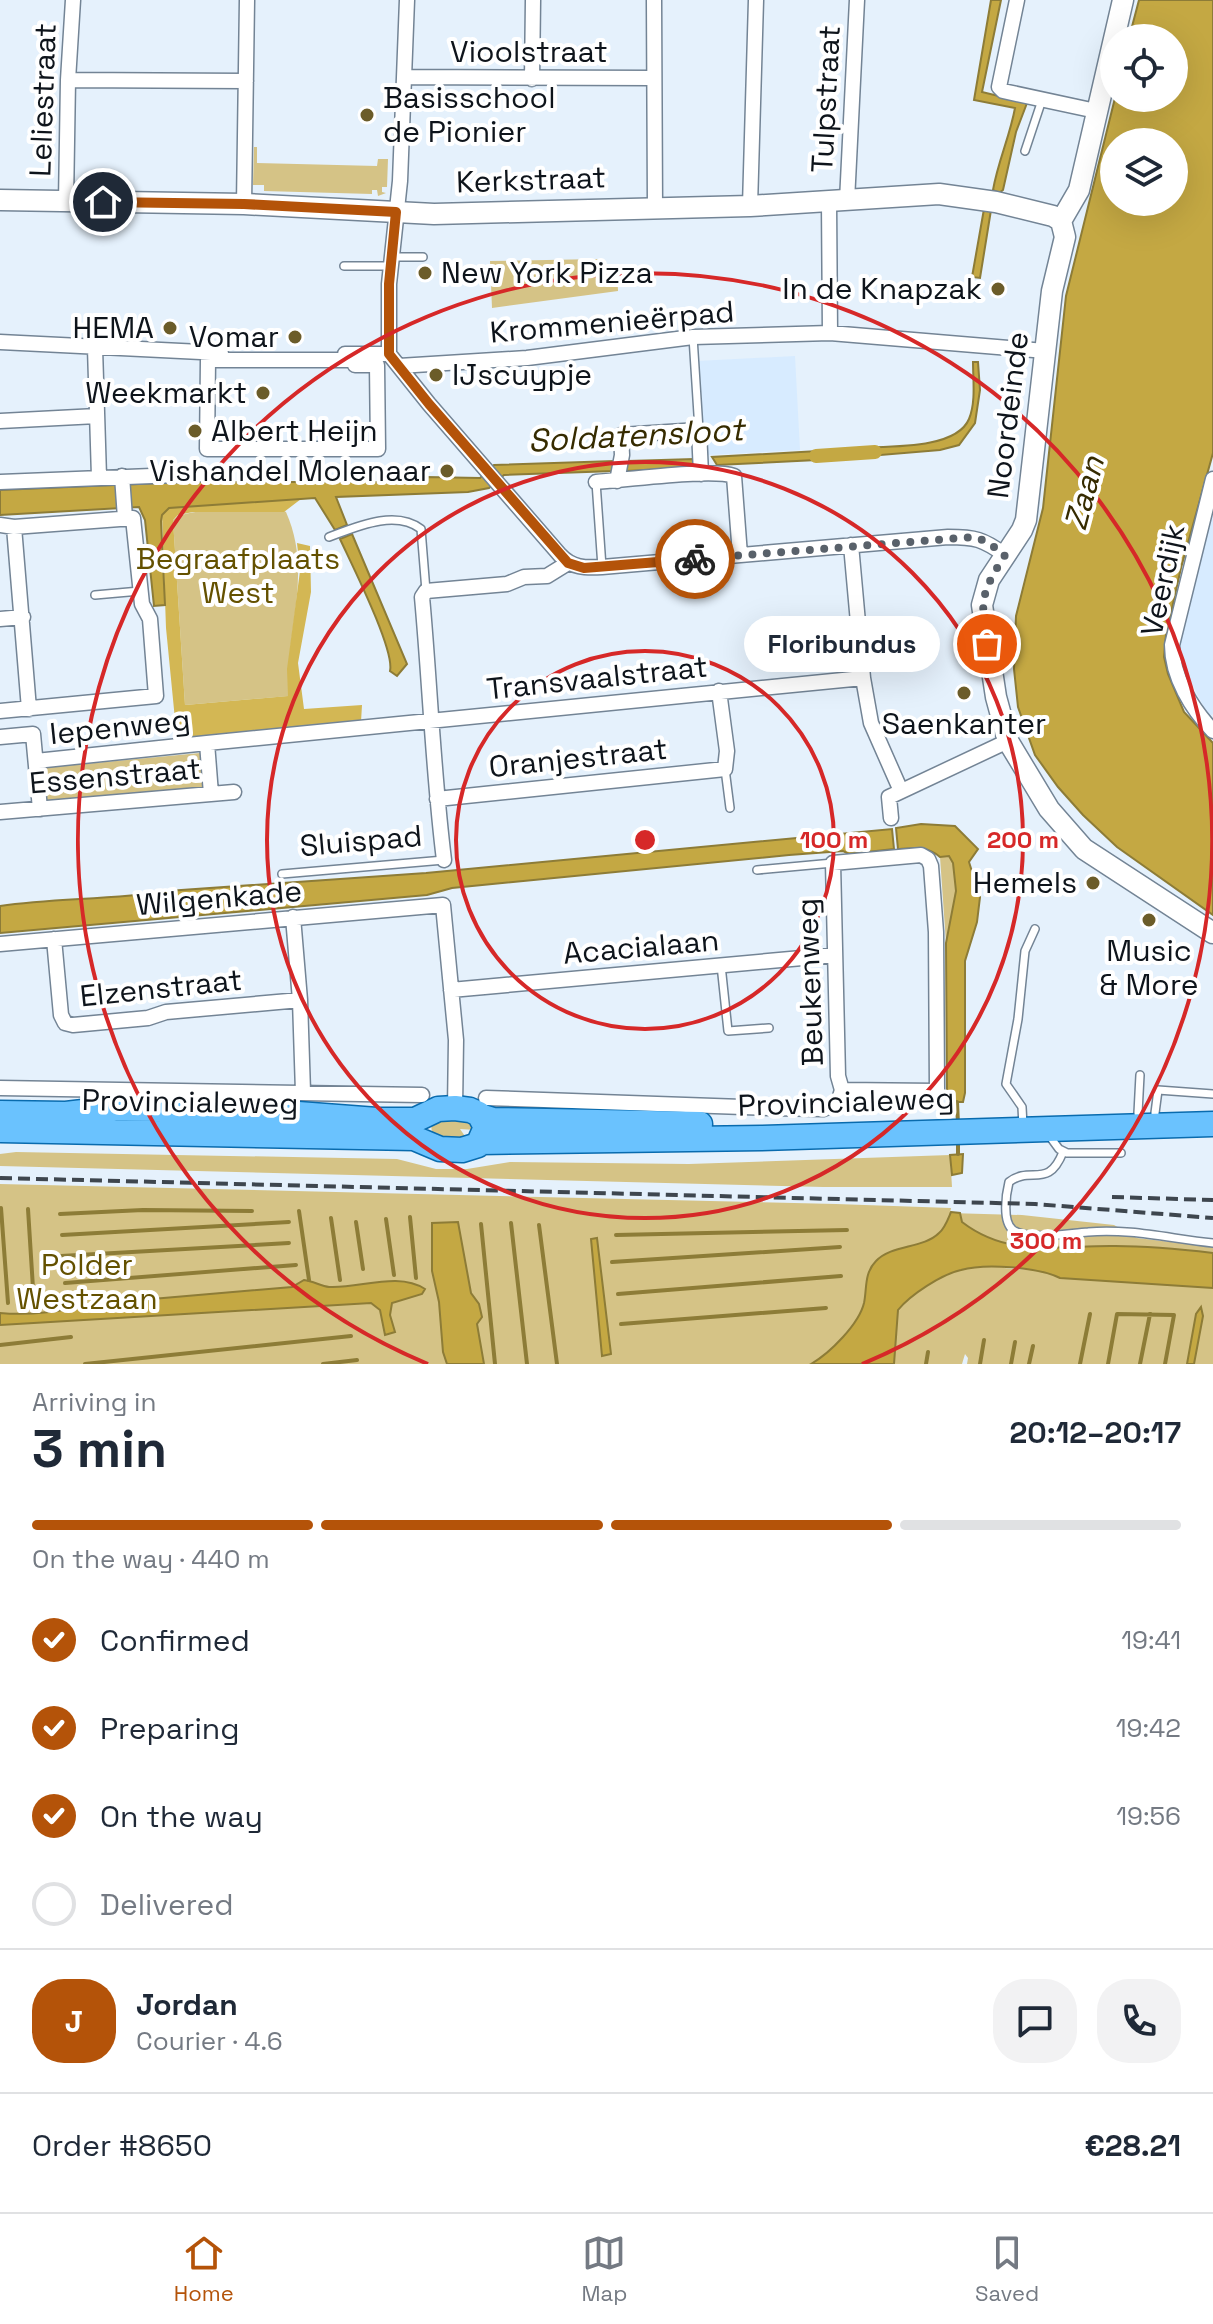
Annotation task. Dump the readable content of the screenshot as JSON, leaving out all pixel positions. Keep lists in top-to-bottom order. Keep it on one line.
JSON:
{"streets":{"main road":["Provincialeweg"],"street":["Vioolstraat","Tulpstraat","Leliestraat","Kerkstraat","Krommenieërpad","Noordeinde","Veerdijk","Transvaalstraat","Iepenweg","Oranjestraat","Essenstraat","Wilgenkade","Acacialaan","Beukenweg","Elzenstraat"],"lane":["Sluispad"]},"crossings":[["Tulpstraat","Kerkstraat"],["Leliestraat","Kerkstraat"],["Kerkstraat","Noordeinde"],["Krommenieërpad","Noordeinde"],["Transvaalstraat","Iepenweg"],["Iepenweg","Essenstraat"],["Wilgenkade","Acacialaan"],["Wilgenkade","Elzenstraat"],["Acacialaan","Beukenweg"]],"water":["Soldatensloot","Zaan"],"parks":["Begraafplaats West","Polder Westzaan"],"places":["Basisschool de Pionier","New York Pizza","In de Knapzak","HEMA","Vomar","IJscuypje","Weekmarkt","Albert Heijn","Vishandel Molenaar","Floribundus","Saenkanter","Hemels","Music & More"],"page":{"bubble":"Floribundus","heading":["3 min","Arriving in","20:12–20:17"],"panel":["Jordan","Courier · 4.6","Order #8650","€28.21"],"bar":"On the way · 440 m","list":[["Confirmed","19:41"],["Preparing","19:42"],["On the way","19:56"],"Delivered"],"round":"J","tabs":["Home","Map","Saved"]},"rings":["100 m","200 m","300 m"]}
